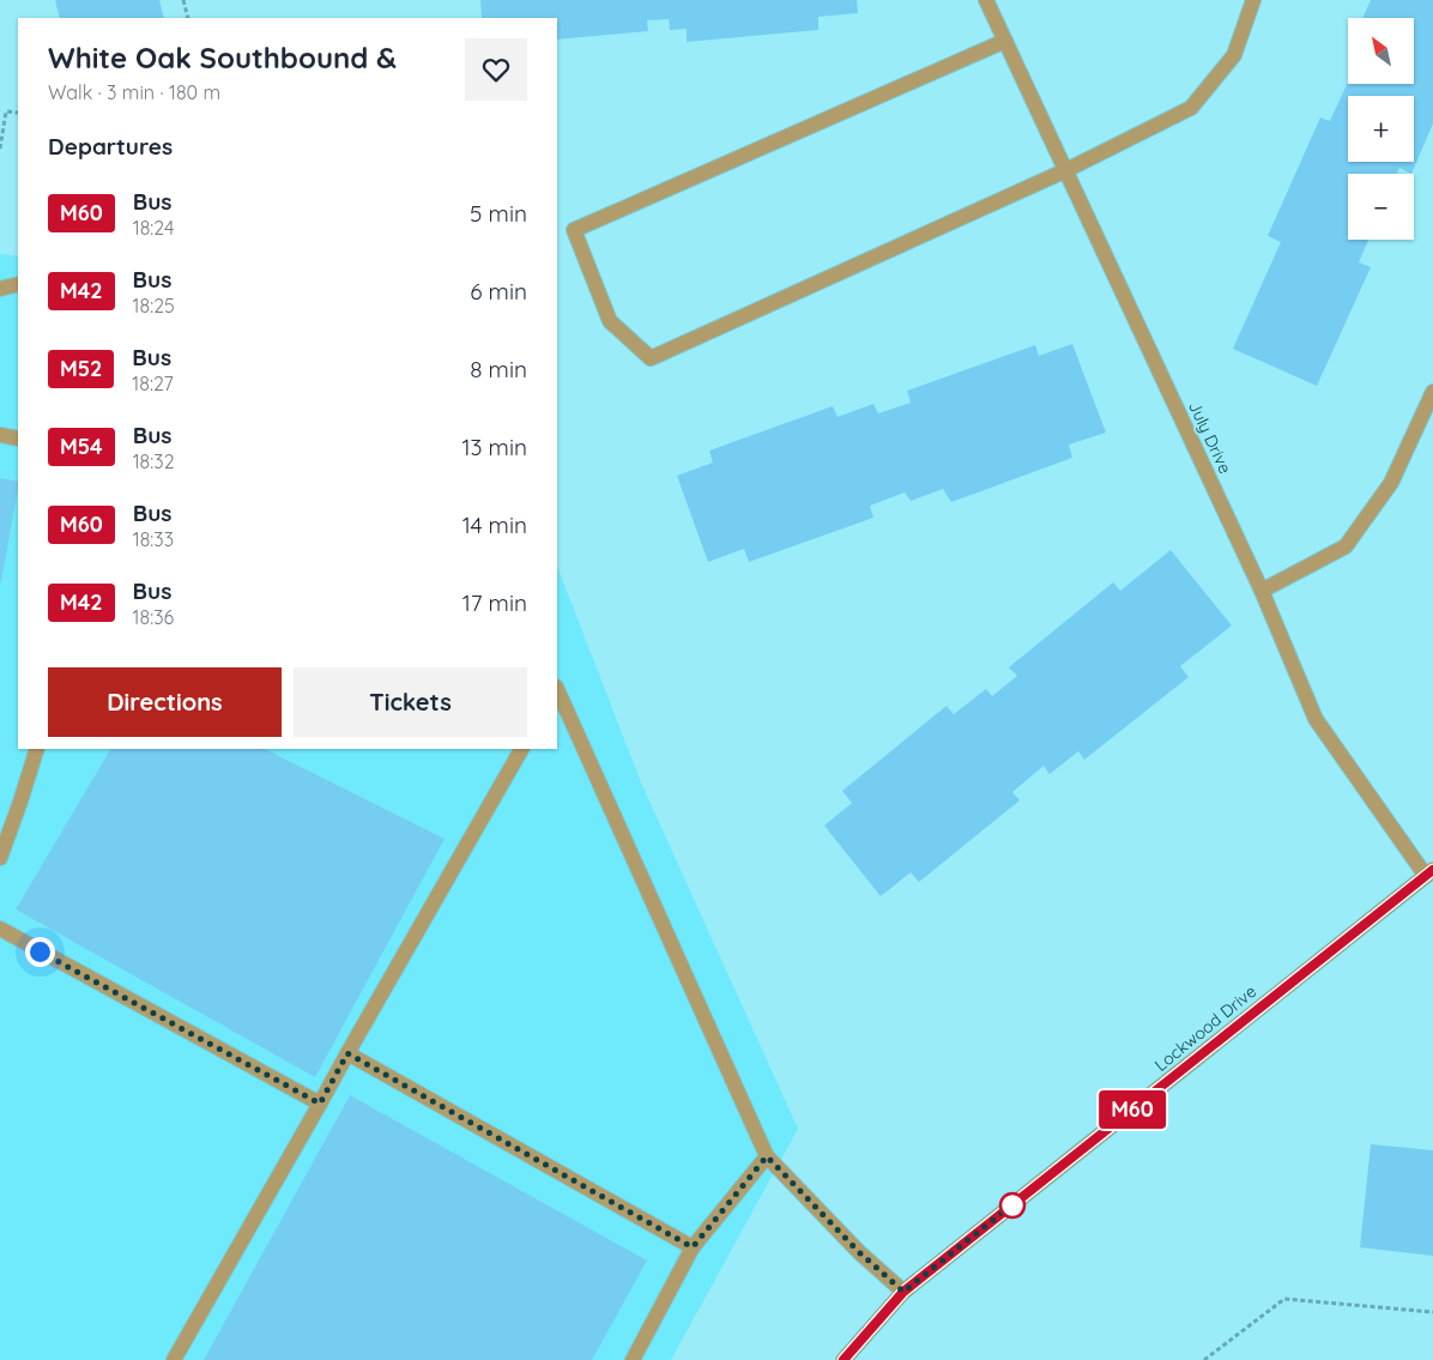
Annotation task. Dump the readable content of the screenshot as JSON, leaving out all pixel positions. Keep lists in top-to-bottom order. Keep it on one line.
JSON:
{"streets":{"street":["July Drive","Lockwood Drive"]},"crossings":[["July Drive","Lockwood Drive"]],"lines":["bus line M60"],"north":"top left","page":{"on_map":"M60","map_buttons":["+","−"],"heading":[["White Oak Southbound &","Walk · 3 min · 180 m"],"Departures"],"list":[{"mark":"M60","name":"Bus","note":"18:24","value":"5 min"},{"mark":"M42","name":"Bus","note":"18:25","value":"6 min"},{"mark":"M52","name":"Bus","note":"18:27","value":"8 min"},{"mark":"M54","name":"Bus","note":"18:32","value":"13 min"},{"mark":"M60","name":"Bus","note":"18:33","value":"14 min"},{"mark":"M42","name":"Bus","note":"18:36","value":"17 min"}],"buttons":["Directions","Tickets"]}}
